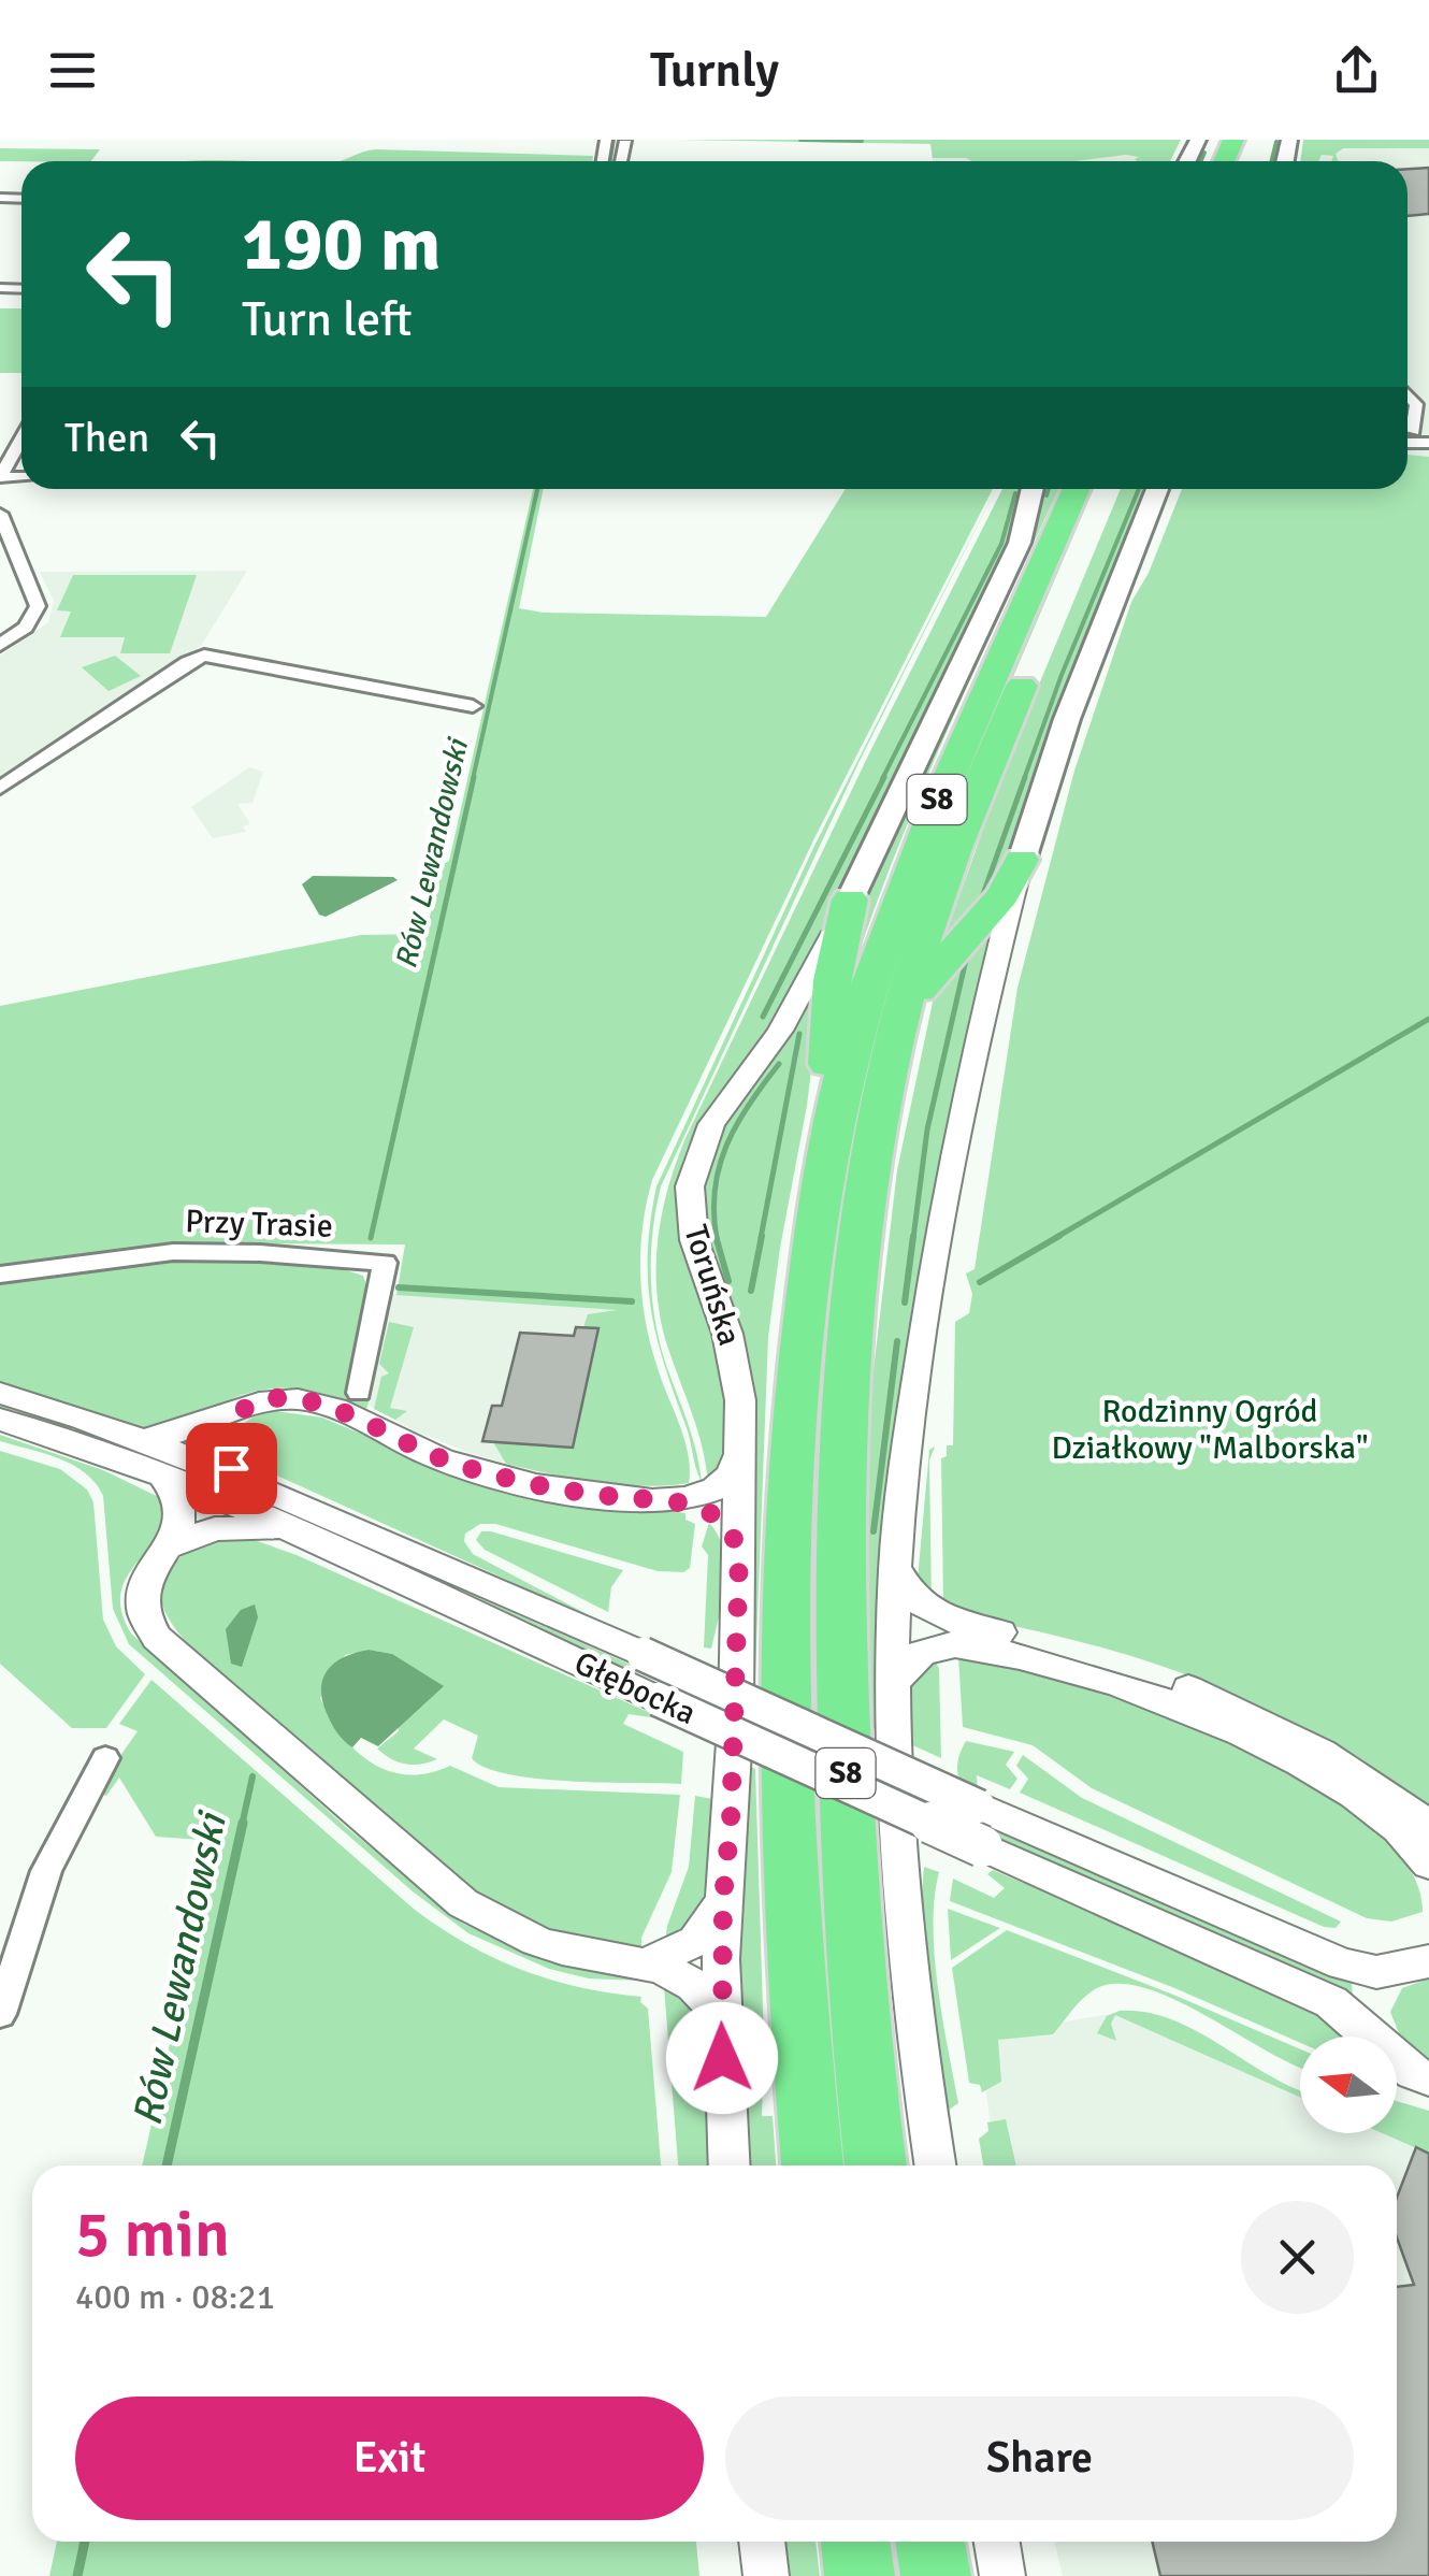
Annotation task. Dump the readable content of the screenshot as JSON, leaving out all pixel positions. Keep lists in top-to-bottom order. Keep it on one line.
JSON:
{"streets":{"highway":["S8"],"main road":["Toruńska"],"street":["Przy Trasie","Głębocka"]},"water":["Rów Lewandowski"],"parks":["Rodzinny Ogród Działkowy \"Malborska\""],"north":"left","page":{"header":"Turnly","turn":["190 m","Turn left"],"then":"Then","heading":["5 min","400 m · 08:21"],"buttons":["Exit","Share"]}}
